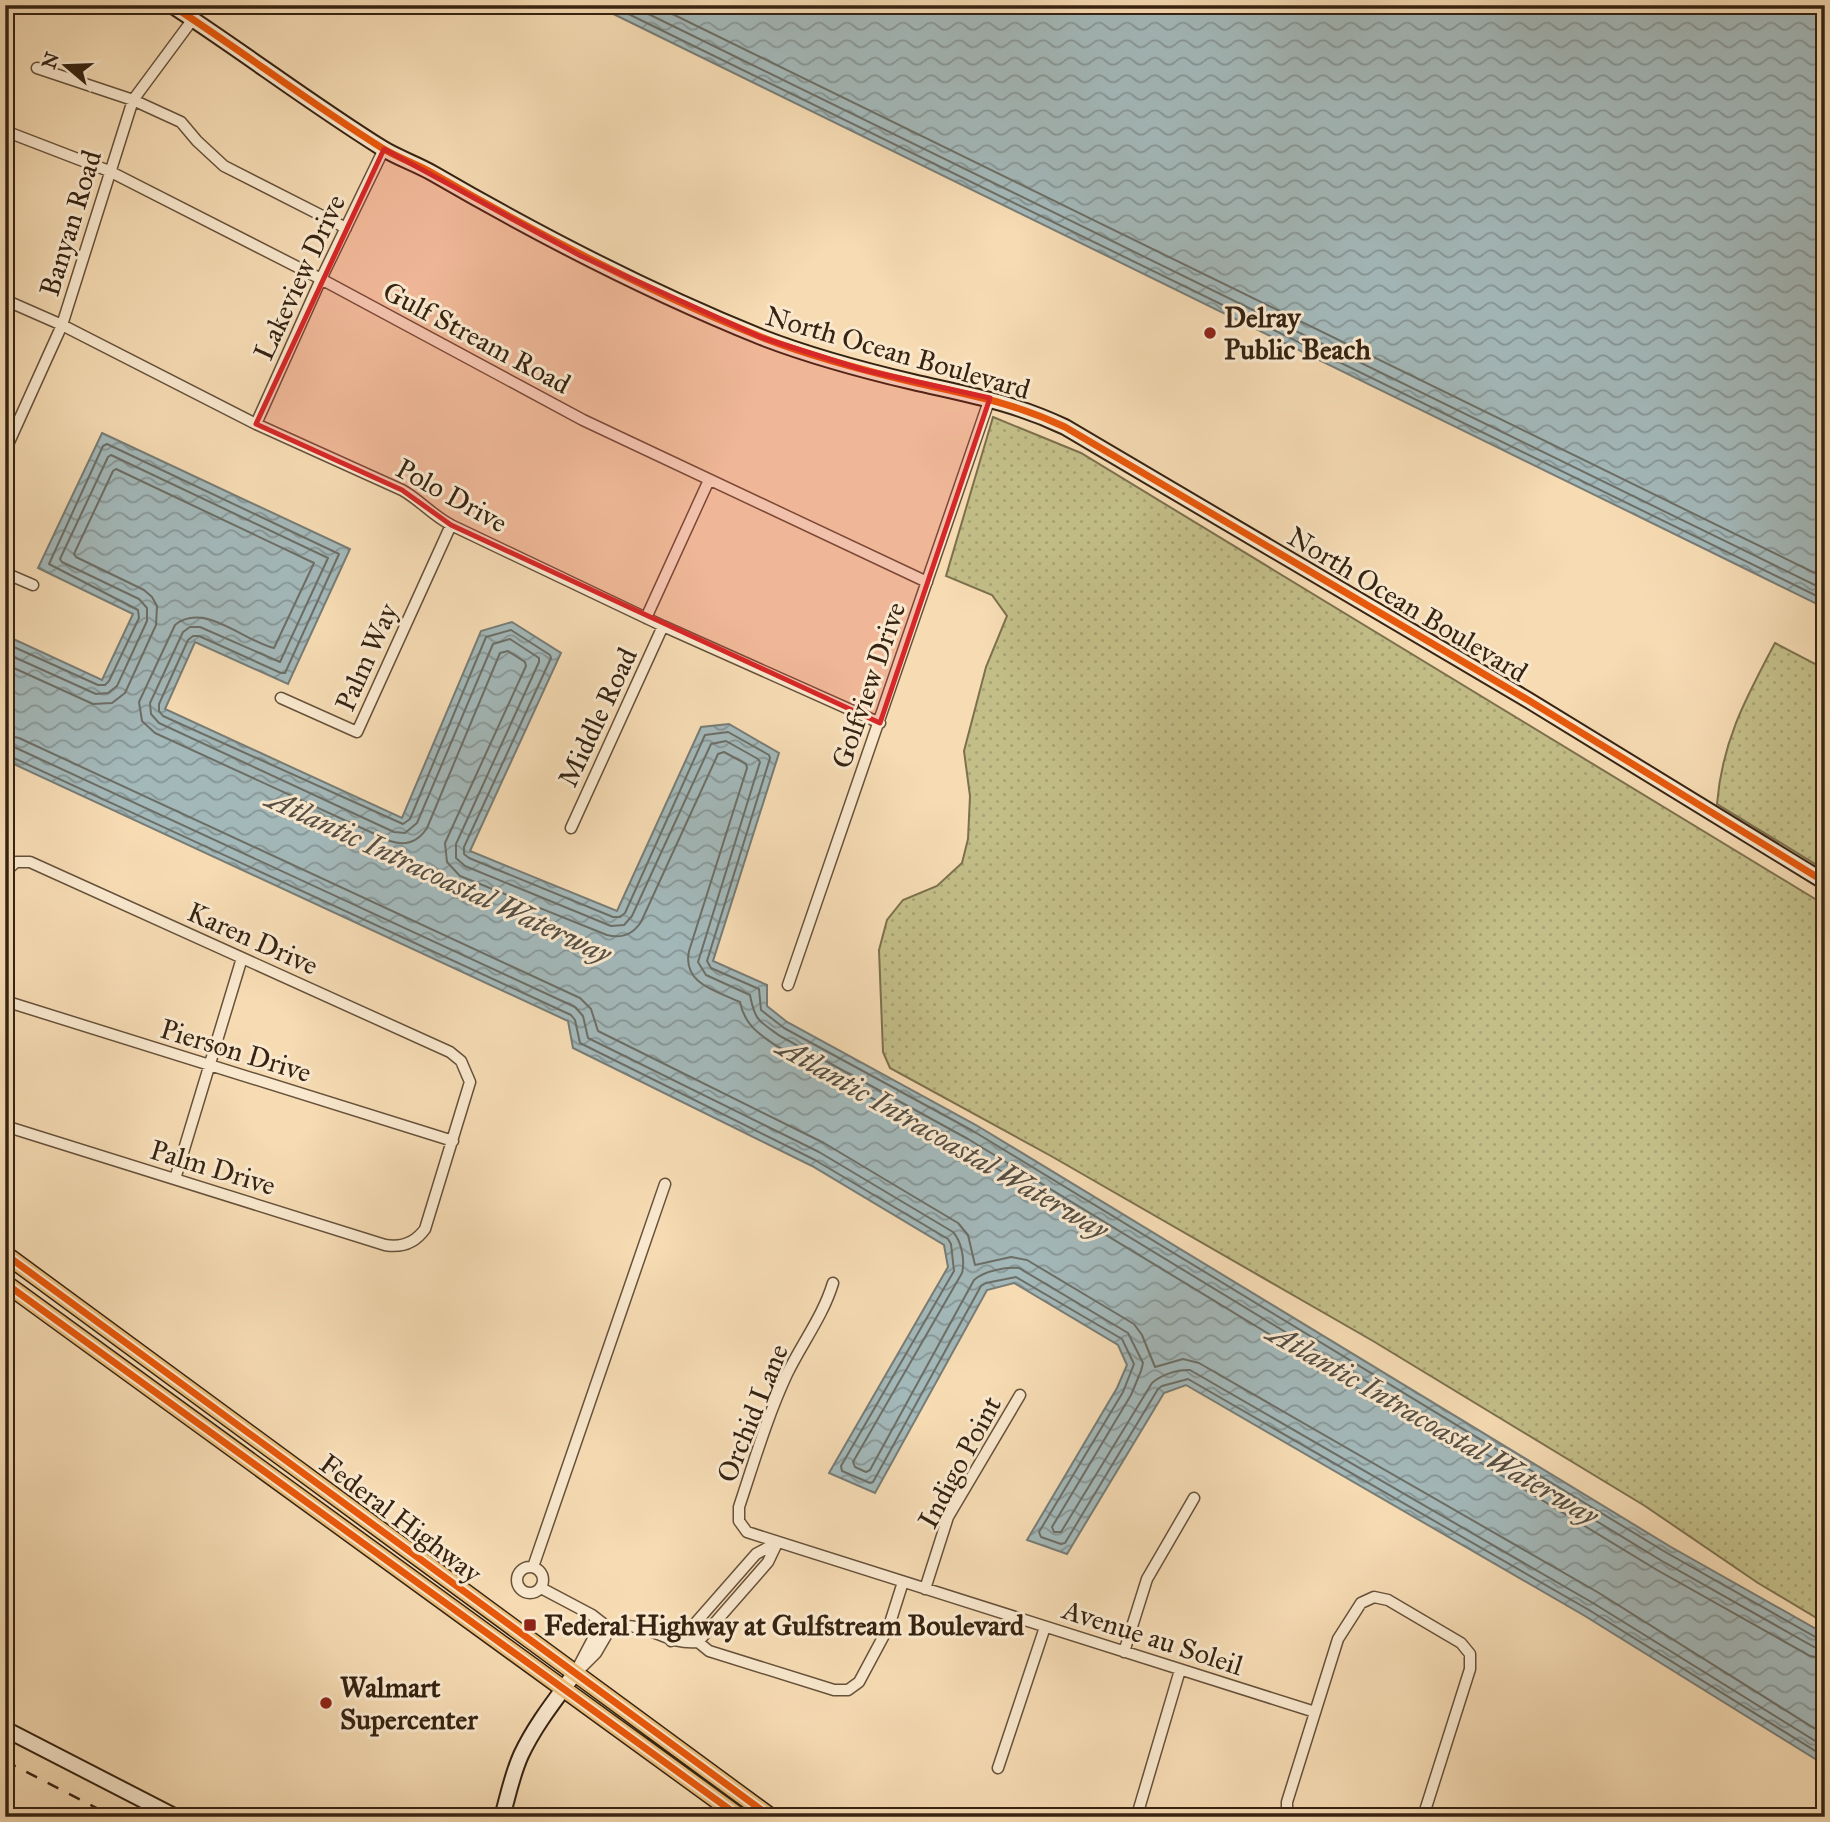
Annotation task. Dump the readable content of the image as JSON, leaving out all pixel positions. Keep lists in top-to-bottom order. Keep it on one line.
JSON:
{"streets":{"main road":["North Ocean Boulevard","Federal Highway"],"street":["Banyan Road","Lakeview Drive","Gulf Stream Road","Polo Drive","Palm Way","Golfview Drive","Middle Road","Karen Drive","Pierson Drive","Palm Drive","Orchid Lane","Indigo Point","Avenue au Soleil"]},"crossings":[["Banyan Road","Gulf Stream Road"],["Banyan Road","North Ocean Boulevard"],["Banyan Road","Polo Drive"],["Lakeview Drive","Gulf Stream Road"],["Lakeview Drive","North Ocean Boulevard"],["Lakeview Drive","Polo Drive"],["Gulf Stream Road","Golfview Drive"],["Gulf Stream Road","Middle Road"],["North Ocean Boulevard","Golfview Drive"],["Polo Drive","Palm Way"],["Polo Drive","Golfview Drive"],["Polo Drive","Middle Road"],["Karen Drive","Pierson Drive"],["Karen Drive","Palm Drive"],["Pierson Drive","Palm Drive"],["Orchid Lane","Avenue au Soleil"],["Indigo Point","Avenue au Soleil"]],"water":["Atlantic Intracoastal Waterway"],"places":{"other":["Delray Public Beach","Walmart Supercenter"],"transit":["Federal Highway at Gulfstream Boulevard"]},"north":"left"}
